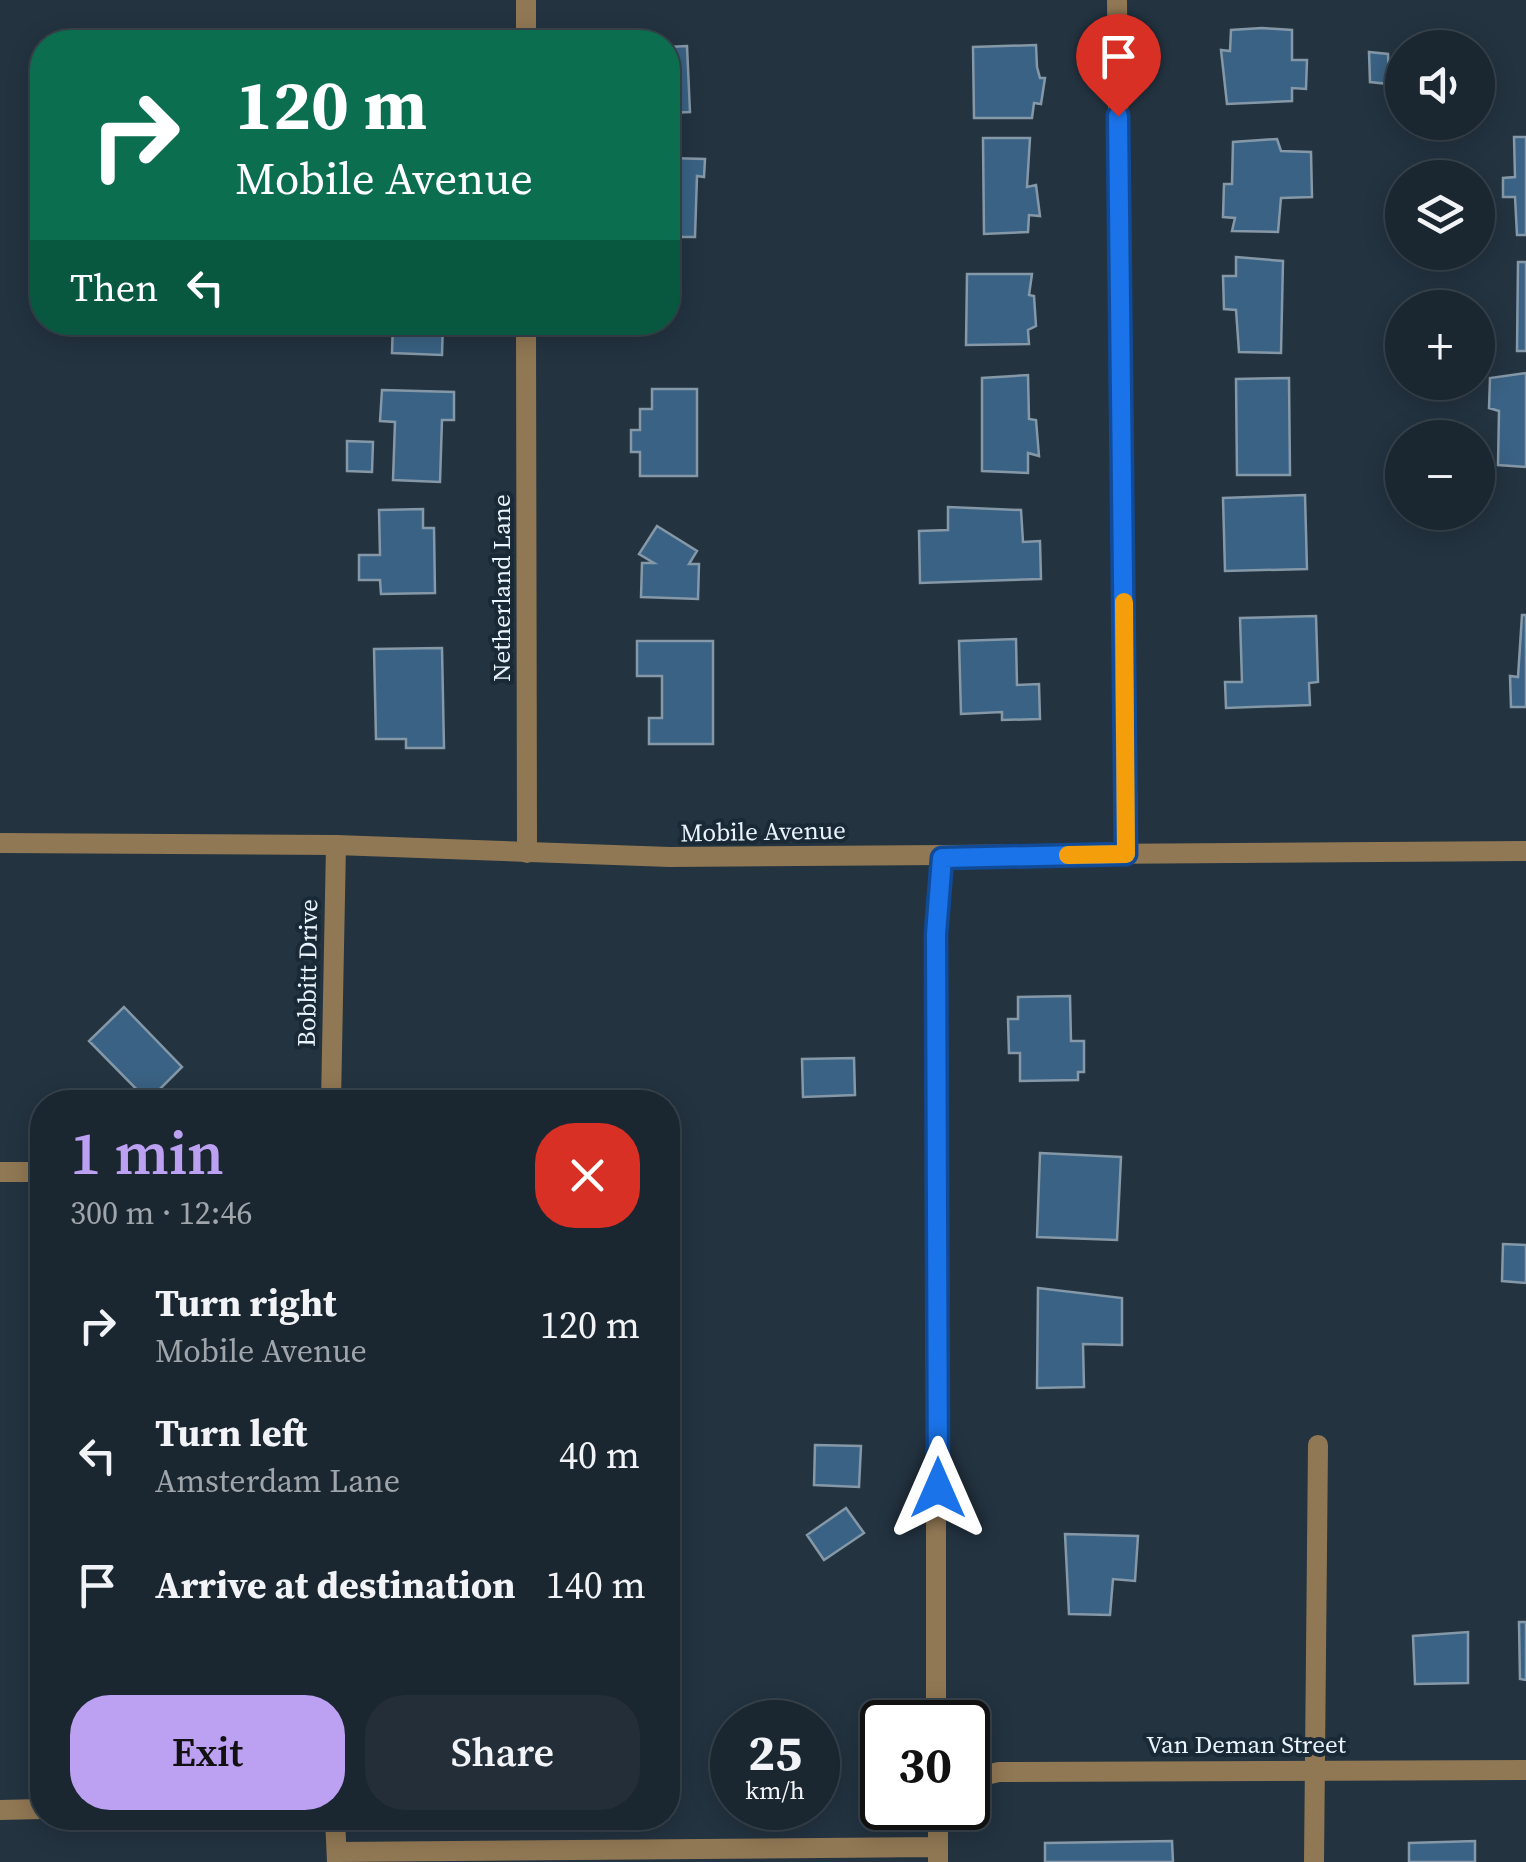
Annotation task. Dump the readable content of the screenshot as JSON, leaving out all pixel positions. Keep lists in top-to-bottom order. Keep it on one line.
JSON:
{"streets":{"street":["Netherland Lane","Mobile Avenue","Bobbitt Drive","Van Deman Street"]},"crossings":[["Netherland Lane","Mobile Avenue"],["Mobile Avenue","Bobbitt Drive"]],"page":{"map_buttons":["+","−"],"turn":["120 m","Mobile Avenue"],"then":"Then","heading":["1 min","300 m · 12:46"],"list":[{"name":"Turn right","note":"Mobile Avenue","value":"120 m"},{"name":"Turn left","note":"Amsterdam Lane","value":"40 m"},{"name":"Arrive at destination","value":"140 m"}],"buttons":["Exit","Share"],"speed":"25 km/h","limit":"30"}}
